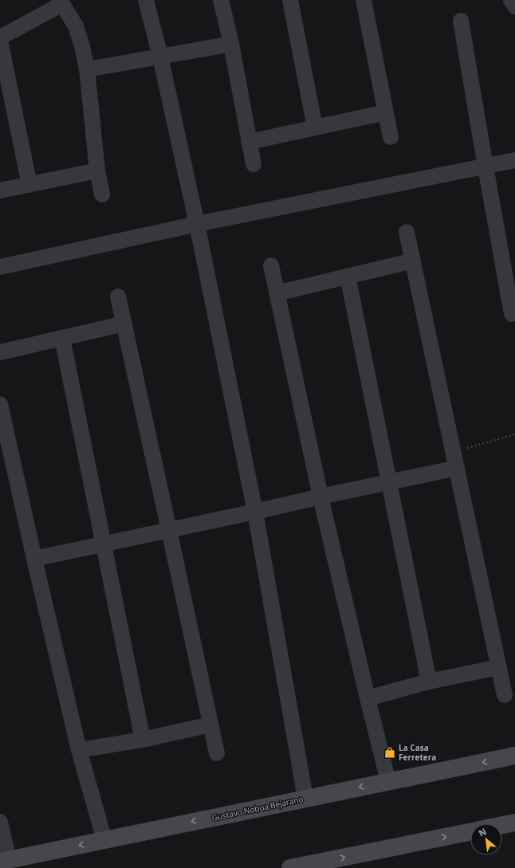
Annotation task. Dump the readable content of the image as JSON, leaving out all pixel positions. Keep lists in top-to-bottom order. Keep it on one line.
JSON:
{"streets":{"street":["Gustavo Noboa Bejarano"]},"places":{"shop":["La Casa Ferretera"]},"north":"top left"}
